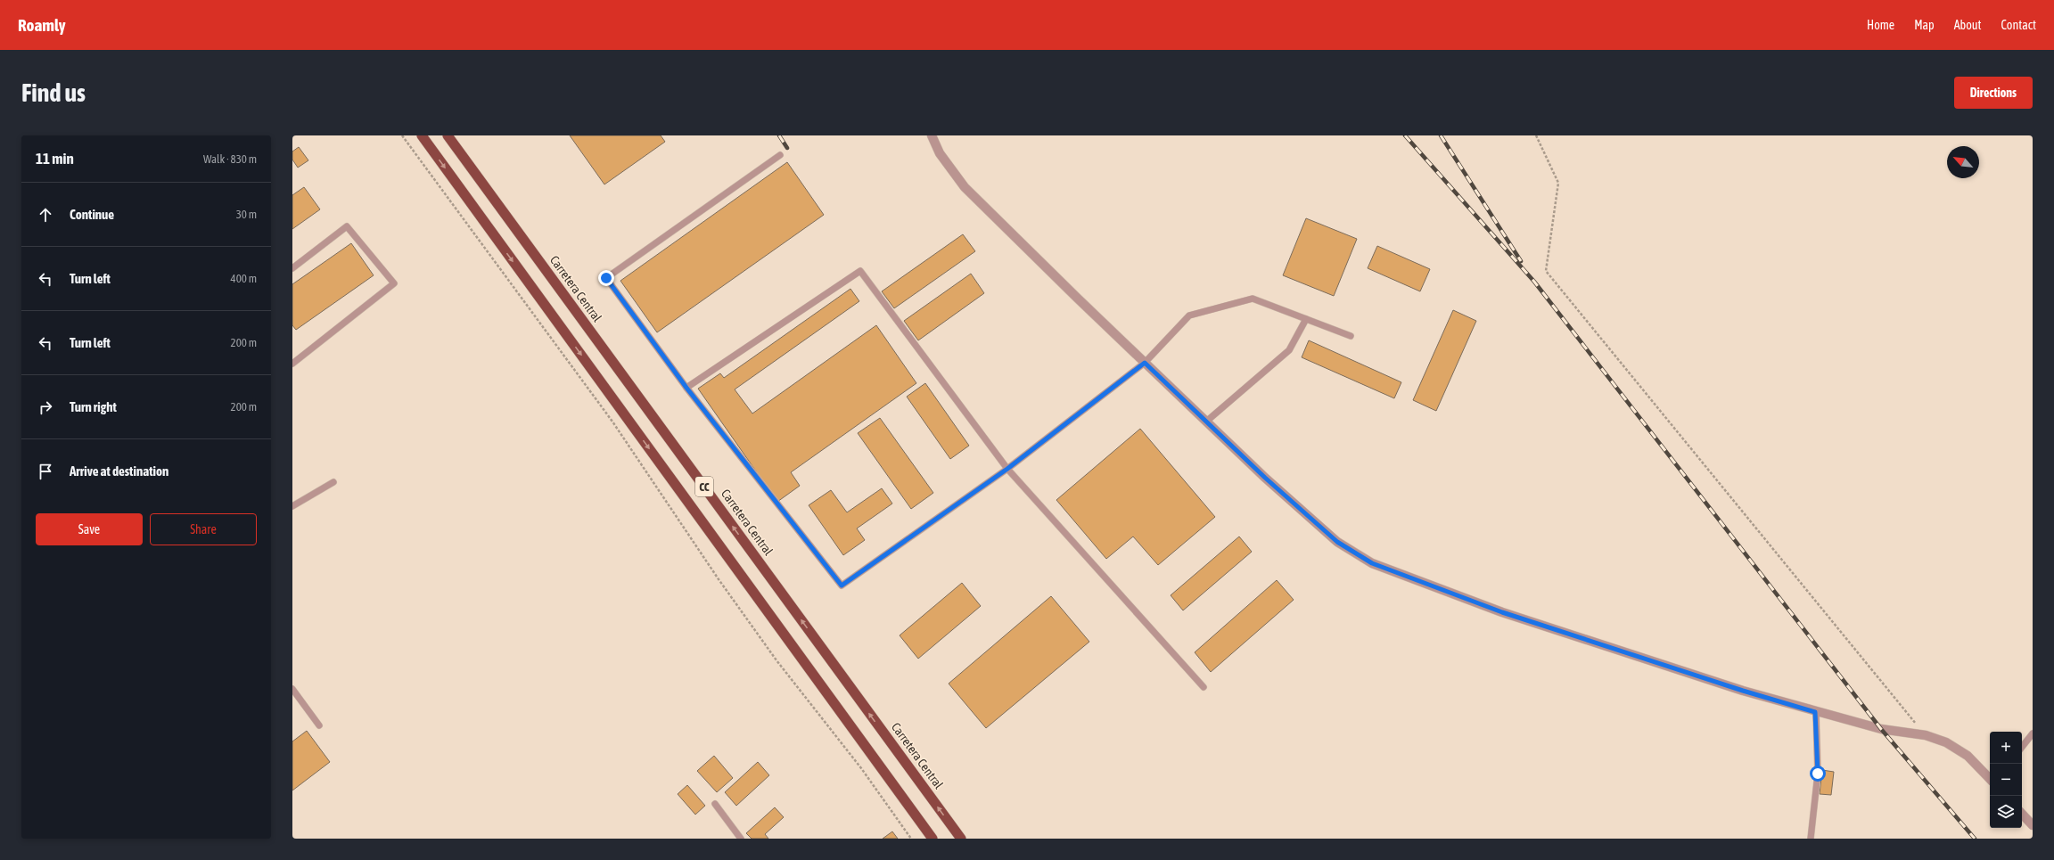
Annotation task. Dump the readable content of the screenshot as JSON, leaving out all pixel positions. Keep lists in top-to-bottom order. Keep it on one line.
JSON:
{"streets":{"highway":["Carretera Central","CC"]},"north":"top left","page":{"header":"Roamly","nav":["Home","Map","About","Contact"],"buttons":["Directions",["Save","Share"]],"title":"Find us","heading":["11 min","Walk · 830 m"],"list":[["Continue","30 m"],["Turn left","400 m"],["Turn left","200 m"],["Turn right","200 m"],"Arrive at destination"],"map_buttons":["+","−"]}}
